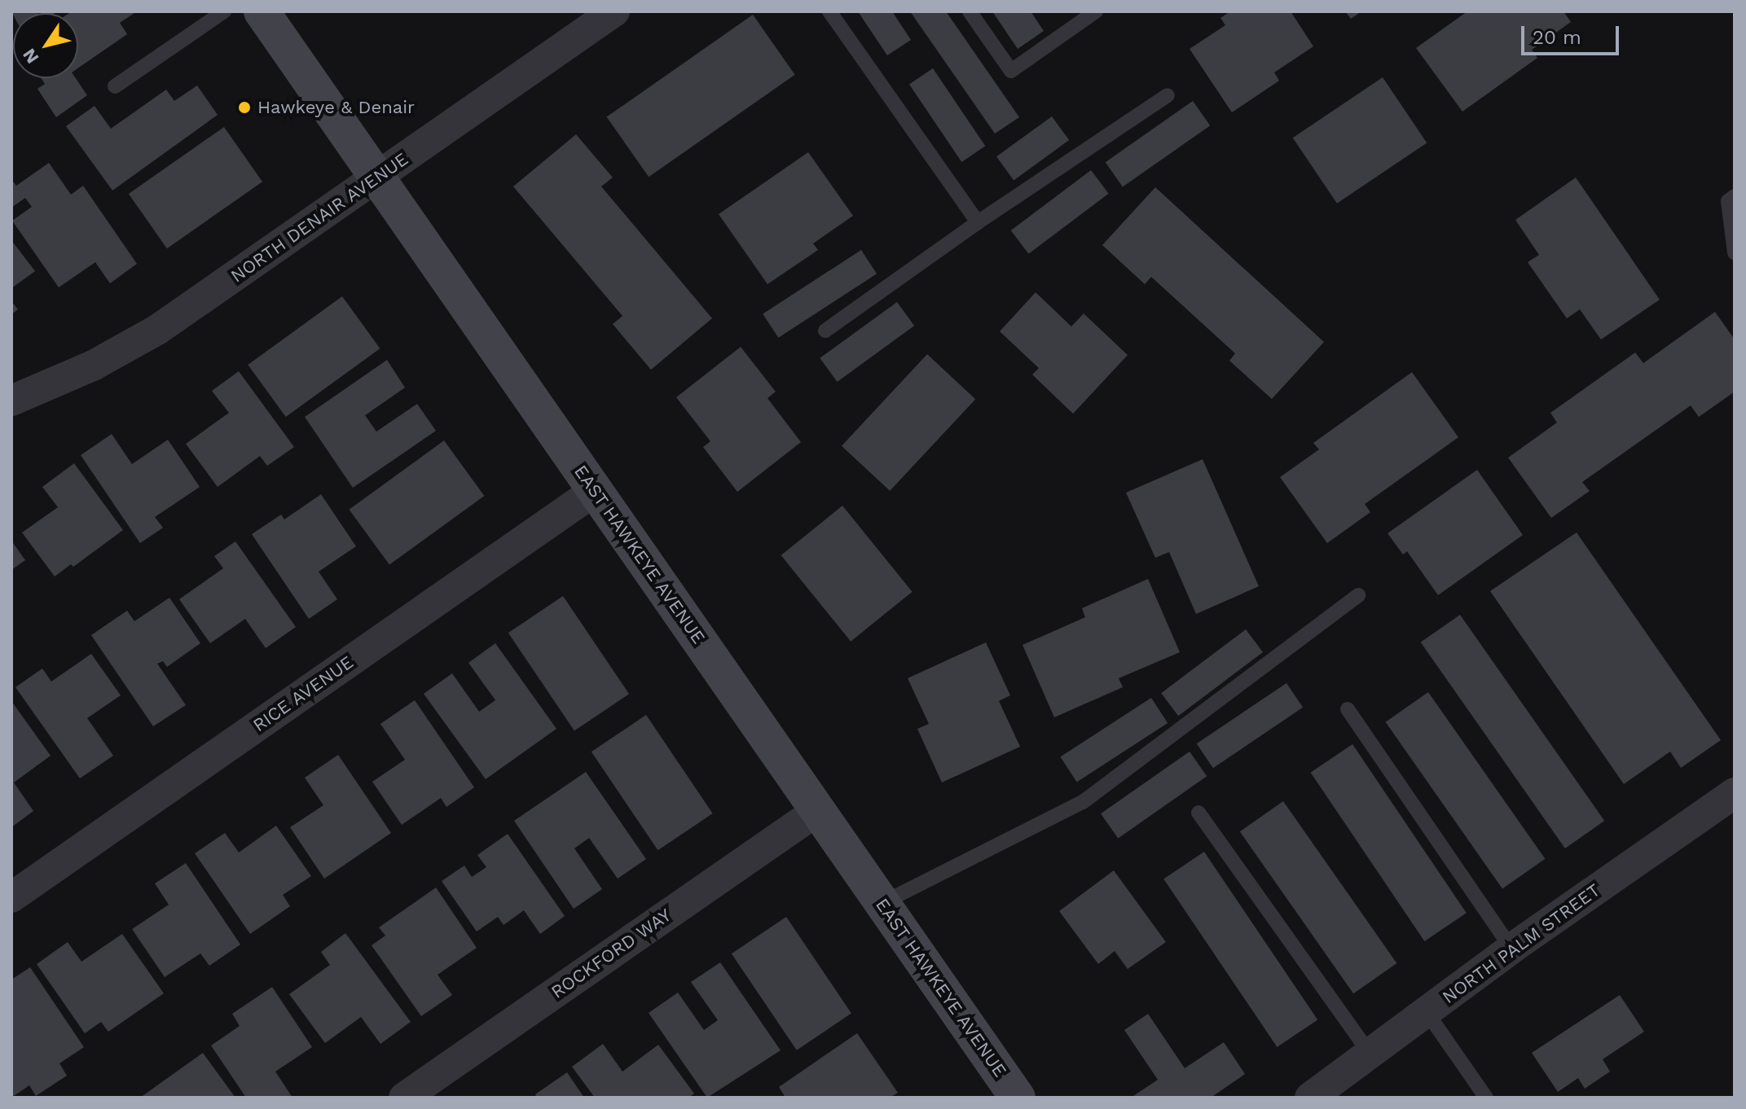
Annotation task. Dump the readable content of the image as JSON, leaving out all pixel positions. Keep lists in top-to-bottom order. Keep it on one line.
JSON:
{"streets":{"street":["NORTH DENAIR AVENUE","EAST HAWKEYE AVENUE","RICE AVENUE","NORTH PALM STREET","ROCKFORD WAY"]},"crossings":[["NORTH DENAIR AVENUE","EAST HAWKEYE AVENUE"],["EAST HAWKEYE AVENUE","RICE AVENUE"],["EAST HAWKEYE AVENUE","ROCKFORD WAY"]],"places":["Hawkeye & Denair"],"scale_bar":"20 m","north":"bottom left"}
